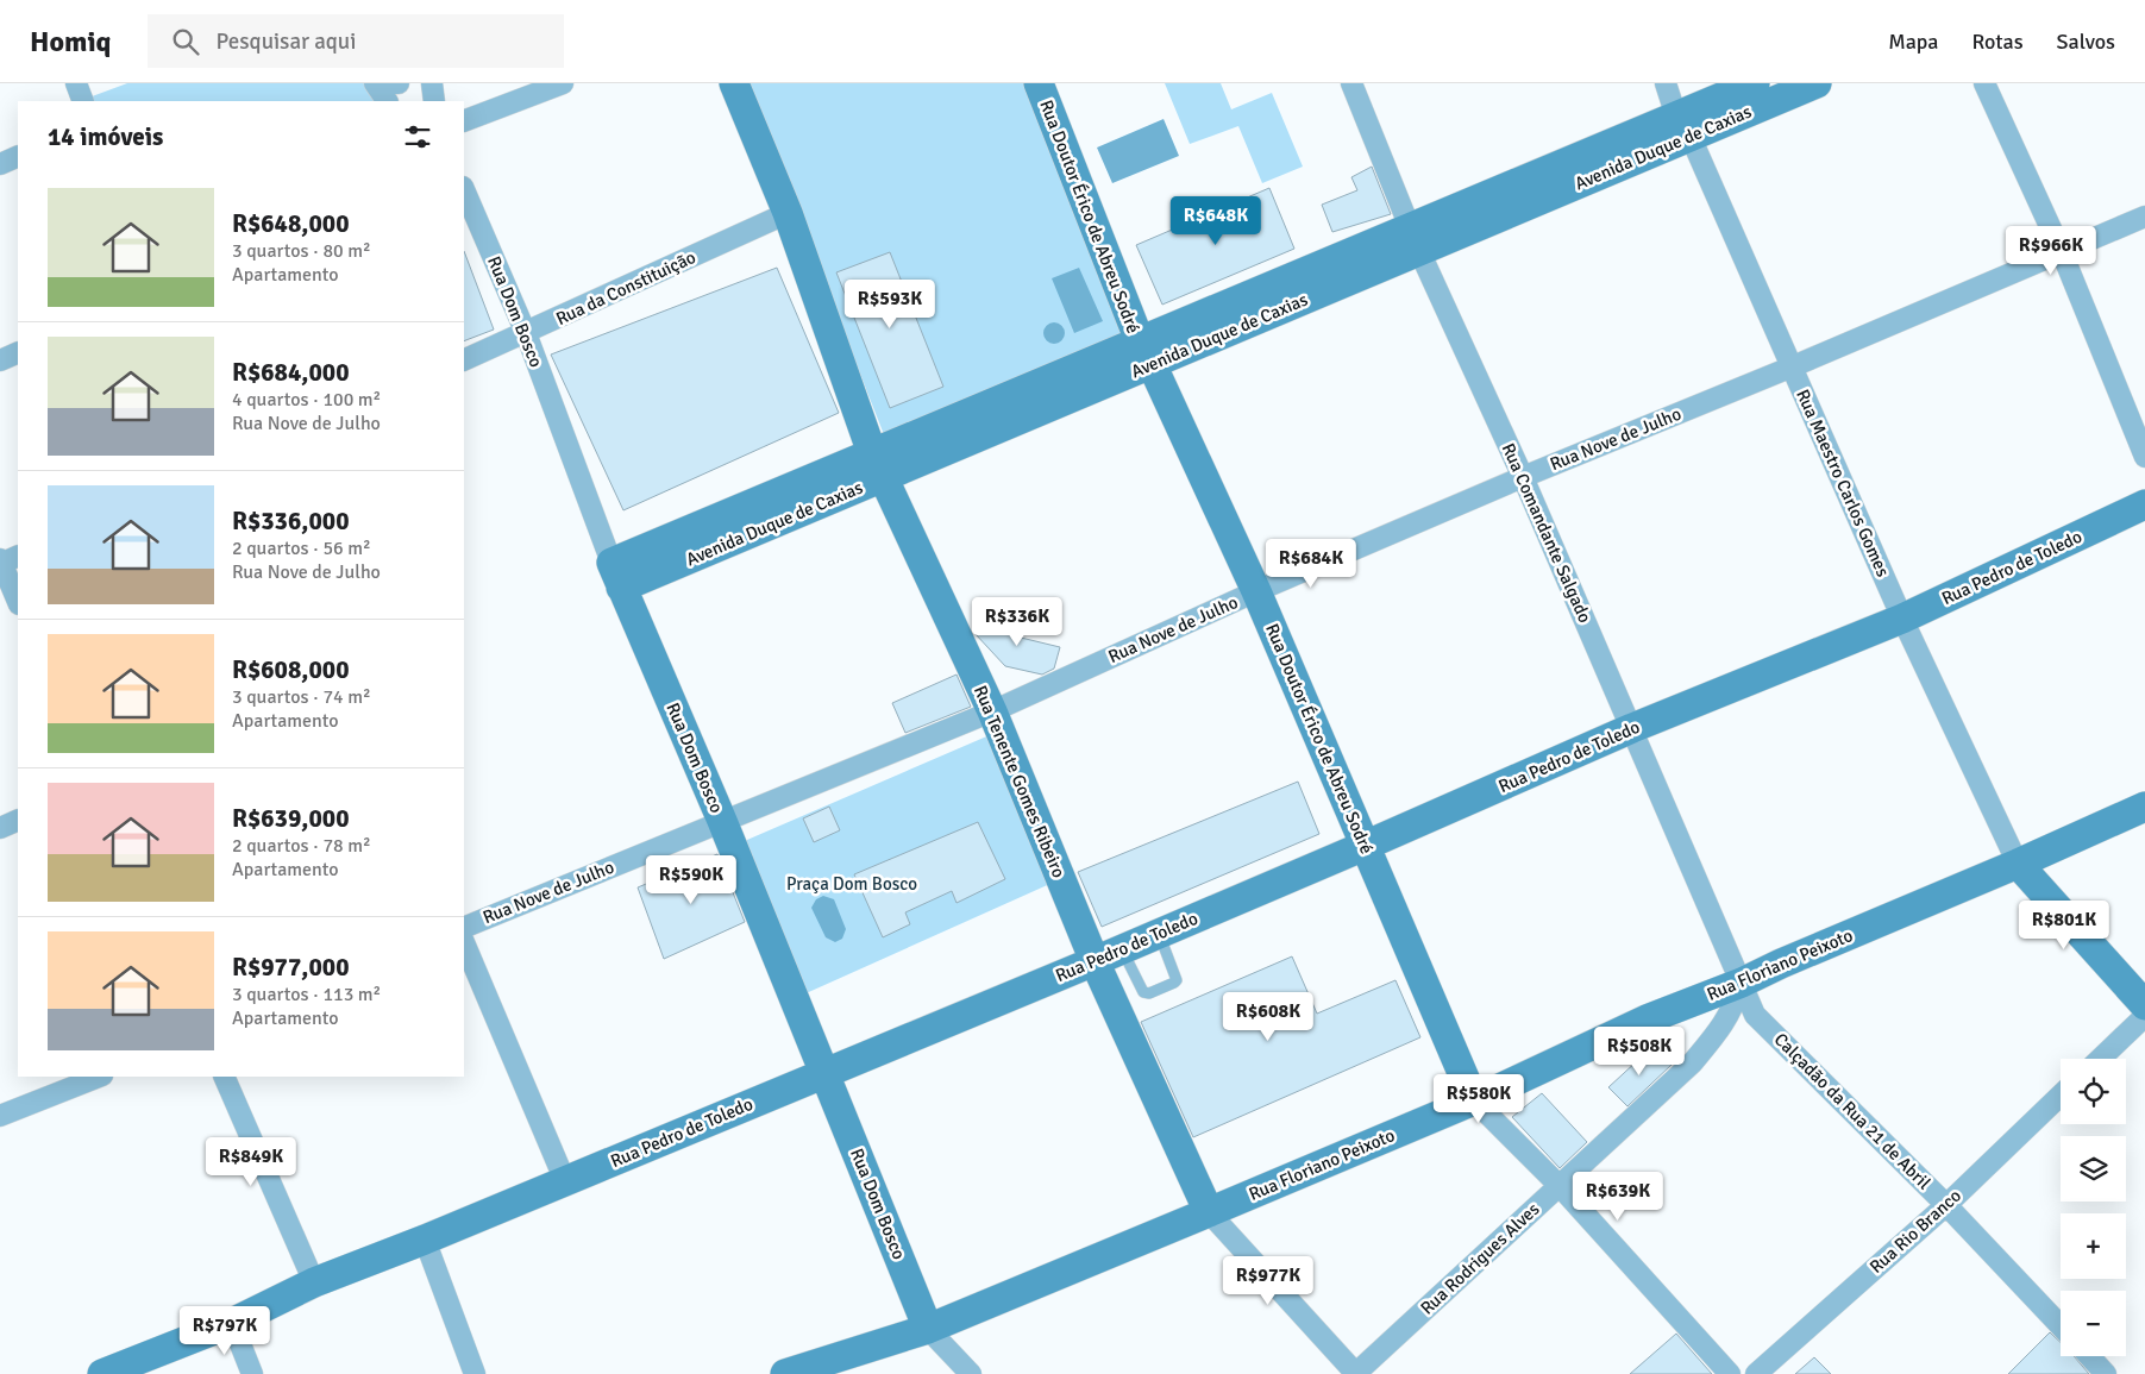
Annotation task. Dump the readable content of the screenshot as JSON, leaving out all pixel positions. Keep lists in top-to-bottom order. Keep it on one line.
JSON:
{"streets":{"main road":["Avenida Duque de Caxias","Rua Doutor Érico de Abreu Sodré","Rua Dom Bosco","Rua Pedro de Toledo","Rua Tenente Gomes Ribeiro","Rua Floriano Peixoto"],"street":["Rua da Constituição","Rua Nove de Julho","Rua Maestro Carlos Gomes","Rua Comandante Salgado","Calçadão da Rua 21 de Abril","Rua Rio Branco","Rua Rodrigues Alves"]},"crossings":[["Avenida Duque de Caxias","Rua Doutor Érico de Abreu Sodré"],["Avenida Duque de Caxias","Rua Dom Bosco"],["Avenida Duque de Caxias","Rua Maestro Carlos Gomes"],["Avenida Duque de Caxias","Rua Comandante Salgado"],["Avenida Duque de Caxias","Rua Tenente Gomes Ribeiro"],["Rua Doutor Érico de Abreu Sodré","Rua Nove de Julho"],["Rua Doutor Érico de Abreu Sodré","Rua Pedro de Toledo"],["Rua Doutor Érico de Abreu Sodré","Rua Floriano Peixoto"],["Rua da Constituição","Rua Dom Bosco"],["Rua da Constituição","Rua Tenente Gomes Ribeiro"],["Rua Dom Bosco","Rua Nove de Julho"],["Rua Dom Bosco","Rua Pedro de Toledo"],["Rua Dom Bosco","Rua Floriano Peixoto"],["Rua Nove de Julho","Rua Maestro Carlos Gomes"],["Rua Nove de Julho","Rua Comandante Salgado"],["Rua Nove de Julho","Rua Tenente Gomes Ribeiro"],["Rua Maestro Carlos Gomes","Rua Pedro de Toledo"],["Rua Maestro Carlos Gomes","Rua Floriano Peixoto"],["Rua Comandante Salgado","Rua Pedro de Toledo"],["Rua Comandante Salgado","Rua Floriano Peixoto"],["Rua Comandante Salgado","Calçadão da Rua 21 de Abril"],["Rua Comandante Salgado","Rua Rodrigues Alves"],["Rua Pedro de Toledo","Rua Tenente Gomes Ribeiro"],["Rua Tenente Gomes Ribeiro","Rua Floriano Peixoto"],["Rua Floriano Peixoto","Calçadão da Rua 21 de Abril"],["Rua Floriano Peixoto","Rua Rodrigues Alves"],["Calçadão da Rua 21 de Abril","Rua Rio Branco"],["Calçadão da Rua 21 de Abril","Rua Rodrigues Alves"]],"parks":["Praça Dom Bosco"],"page":{"header":"Homiq","search":"Pesquisar aqui","nav":["Mapa","Rotas","Salvos"],"heading":"14 imóveis","list":[{"name":"R$648,000","note":"3 quartos · 80 m² · Apartamento"},{"name":"R$684,000","note":"4 quartos · 100 m² · Rua Nove de Julho"},{"name":"R$336,000","note":"2 quartos · 56 m² · Rua Nove de Julho"},{"name":"R$608,000","note":"3 quartos · 74 m² · Apartamento"},{"name":"R$639,000","note":"2 quartos · 78 m² · Apartamento"},{"name":"R$977,000","note":"3 quartos · 113 m² · Apartamento"}],"price":["R$648K","R$966K","R$593K","R$684K","R$336K","R$590K","R$801K","R$608K","R$508K","R$580K","R$849K","R$639K","R$977K","R$797K"],"map_buttons":["+","−"]}}
